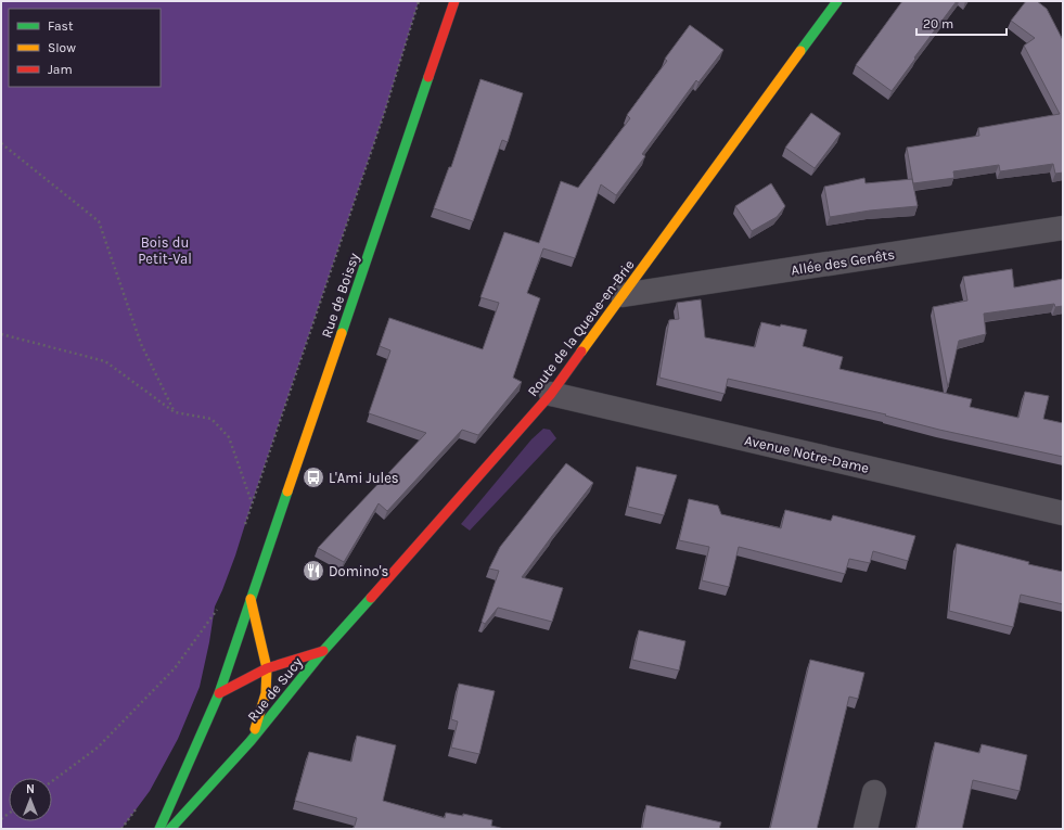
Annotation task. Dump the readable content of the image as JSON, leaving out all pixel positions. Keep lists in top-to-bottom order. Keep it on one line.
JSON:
{"streets":{"main road":["Rue de Boissy","Route de la Queue-en-Brie","Rue de Sucy"],"street":["Allée des Genêts","Avenue Notre-Dame"]},"crossings":[["Allée des Genêts","Route de la Queue-en-Brie"],["Rue de Boissy","Rue de Sucy"],["Route de la Queue-en-Brie","Avenue Notre-Dame"],["Route de la Queue-en-Brie","Rue de Sucy"]],"parks":["Bois du Petit-Val"],"places":{"bus stop":["L'Ami Jules"],"restaurant":["Domino's"]},"legend":["Fast","Slow","Jam"],"scale_bar":"20 m","north":"top"}
